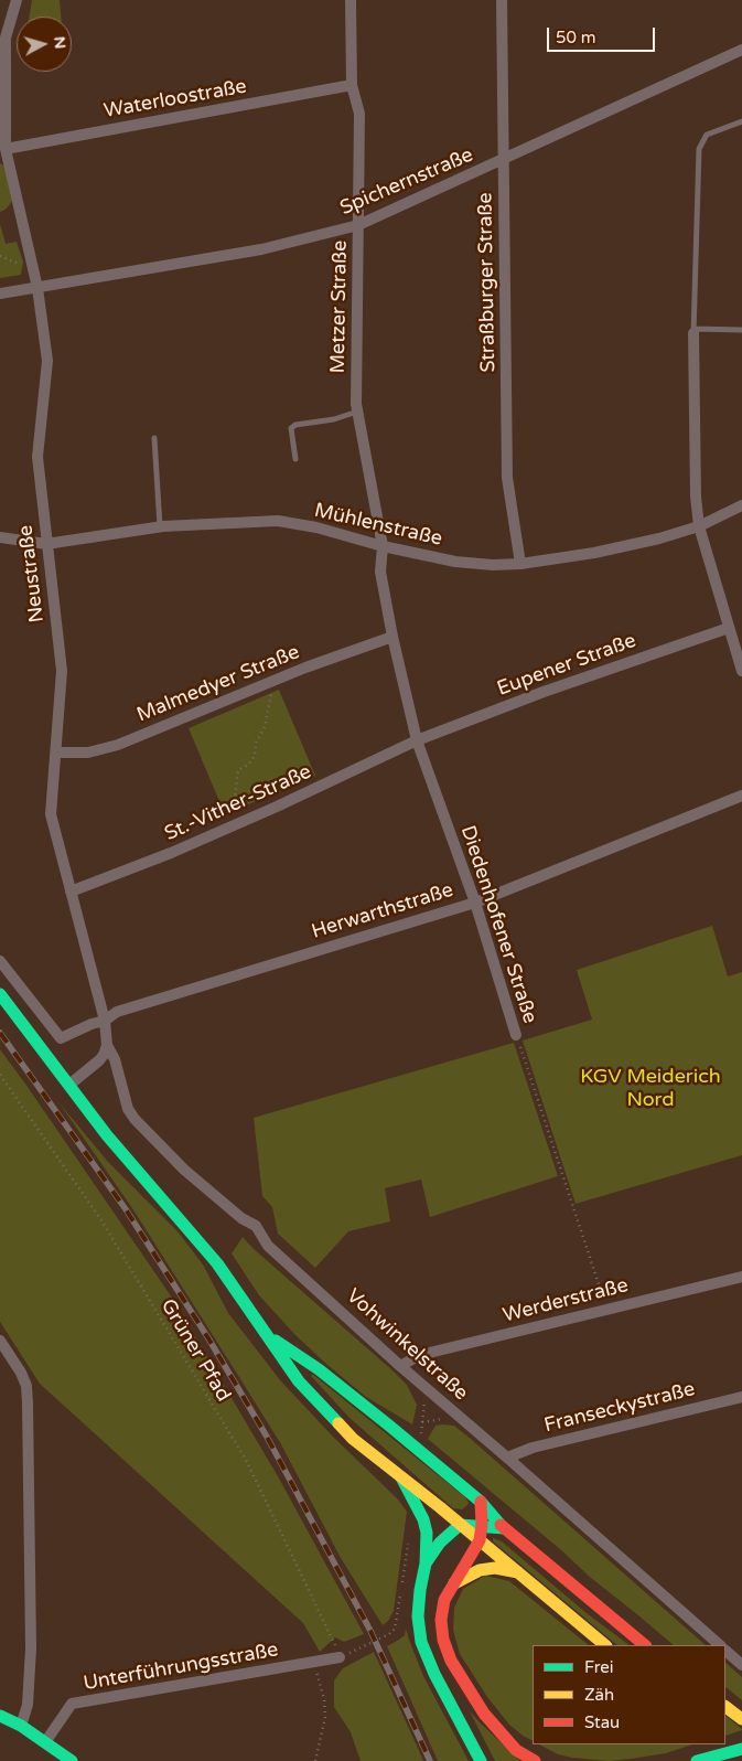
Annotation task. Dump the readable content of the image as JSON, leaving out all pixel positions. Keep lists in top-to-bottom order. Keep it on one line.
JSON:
{"streets":{"street":["Waterloostraße","Spichernstraße","Straßburger Straße","Metzer Straße","Mühlenstraße","Neustraße","Eupener Straße","Malmedyer Straße","St.-Vither-Straße","Herwarthstraße","Diedenhofener Straße","Werderstraße","Vohwinkelstraße","Franseckystraße","Unterführungsstraße"],"path":["Grüner Pfad"]},"crossings":[["Waterloostraße","Metzer Straße"],["Waterloostraße","Neustraße"],["Spichernstraße","Straßburger Straße"],["Spichernstraße","Metzer Straße"],["Spichernstraße","Neustraße"],["Straßburger Straße","Mühlenstraße"],["Metzer Straße","Mühlenstraße"],["Metzer Straße","Diedenhofener Straße"],["Mühlenstraße","Neustraße"],["Mühlenstraße","Diedenhofener Straße"],["Neustraße","Malmedyer Straße"],["Neustraße","St.-Vither-Straße"],["Neustraße","Herwarthstraße"],["Neustraße","Vohwinkelstraße"],["Eupener Straße","St.-Vither-Straße"],["Eupener Straße","Diedenhofener Straße"],["Malmedyer Straße","Diedenhofener Straße"],["St.-Vither-Straße","Diedenhofener Straße"],["Herwarthstraße","Diedenhofener Straße"],["Diedenhofener Straße","Werderstraße"],["Werderstraße","Vohwinkelstraße"],["Vohwinkelstraße","Franseckystraße"],["Grüner Pfad","Unterführungsstraße"]],"parks":["KGV Meiderich Nord"],"legend":["Frei","Zäh","Stau"],"scale_bar":"50 m","north":"right"}
